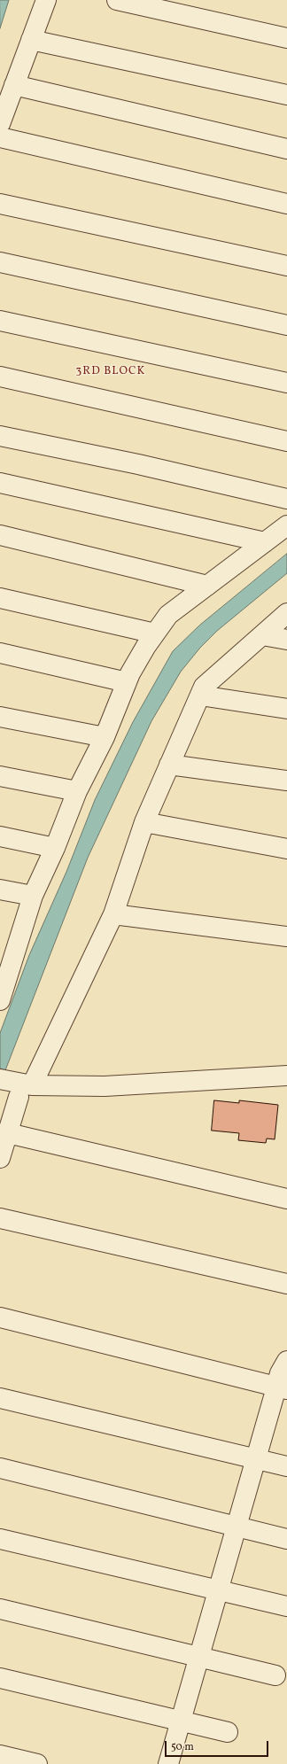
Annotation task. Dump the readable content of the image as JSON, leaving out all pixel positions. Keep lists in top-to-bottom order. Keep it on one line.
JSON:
{"districts":["3RD BLOCK"],"scale_bar":"50 m"}
